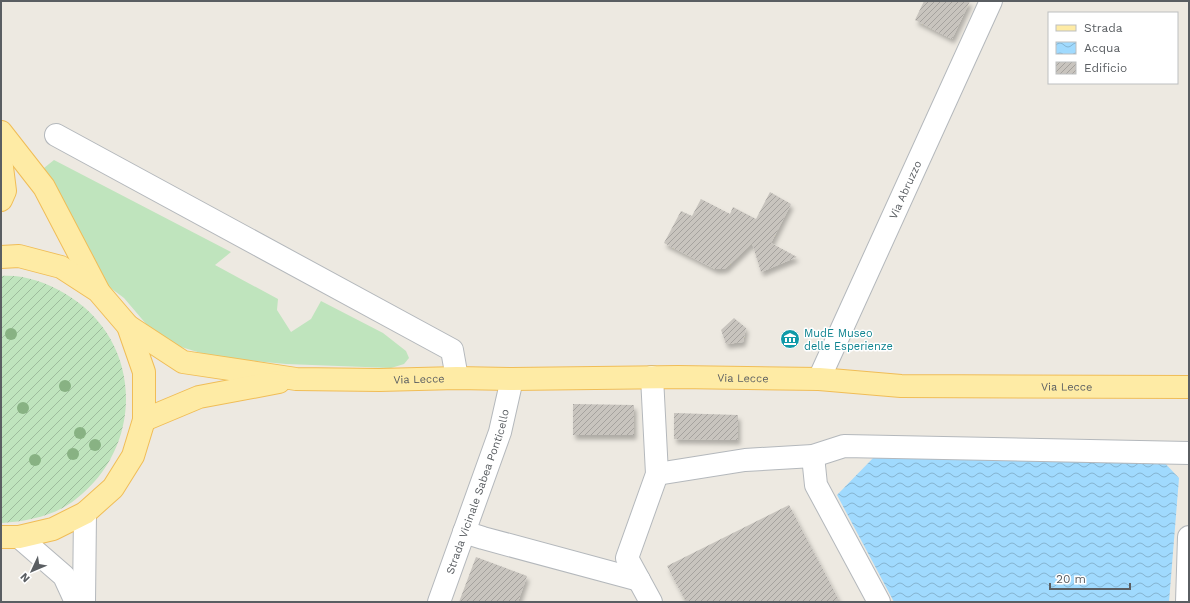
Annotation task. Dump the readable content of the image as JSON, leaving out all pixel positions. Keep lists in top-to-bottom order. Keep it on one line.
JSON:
{"streets":{"main road":["Via Lecce"],"street":["Via Abruzzo","Strada Vicinale Sabea Ponticello"]},"crossings":[["Via Abruzzo","Via Lecce"],["Via Lecce","Strada Vicinale Sabea Ponticello"]],"places":{"museum":["MudE Museo delle Esperienze"]},"legend":["Strada","Acqua","Edificio"],"scale_bar":"20 m","north":"bottom left"}
